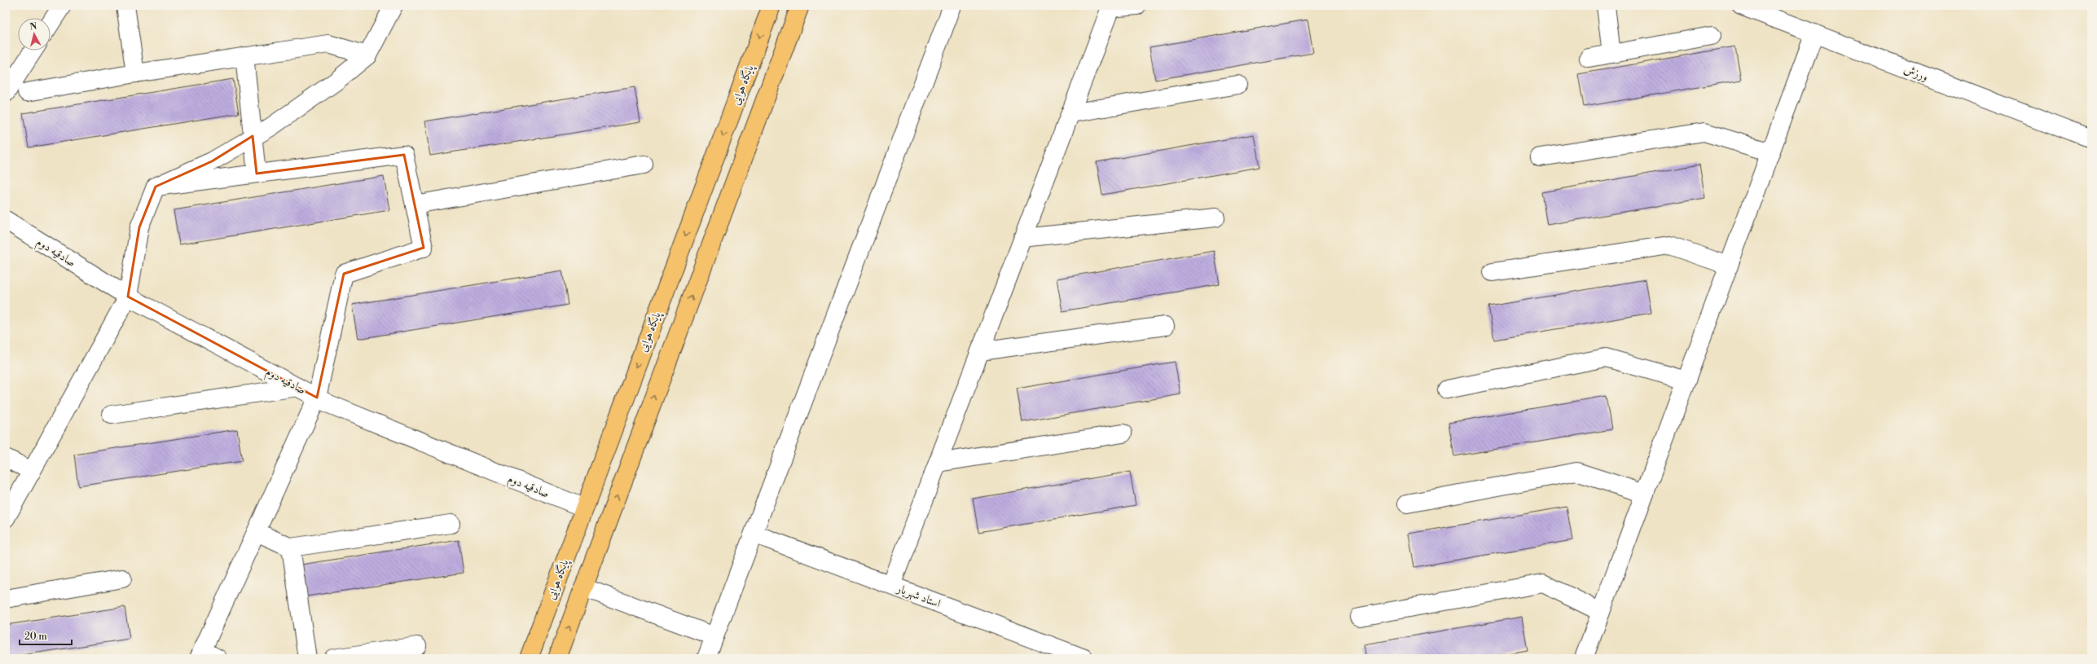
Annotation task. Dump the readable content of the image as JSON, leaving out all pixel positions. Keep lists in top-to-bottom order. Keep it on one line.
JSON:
{"streets":{"main road":["پایگاه هوایی"],"street":["ورزش","صادقیه دوم","استاد شهریار"]},"crossings":[["پایگاه هوایی","صادقیه دوم"]],"scale_bar":"20 m","north":"top"}
